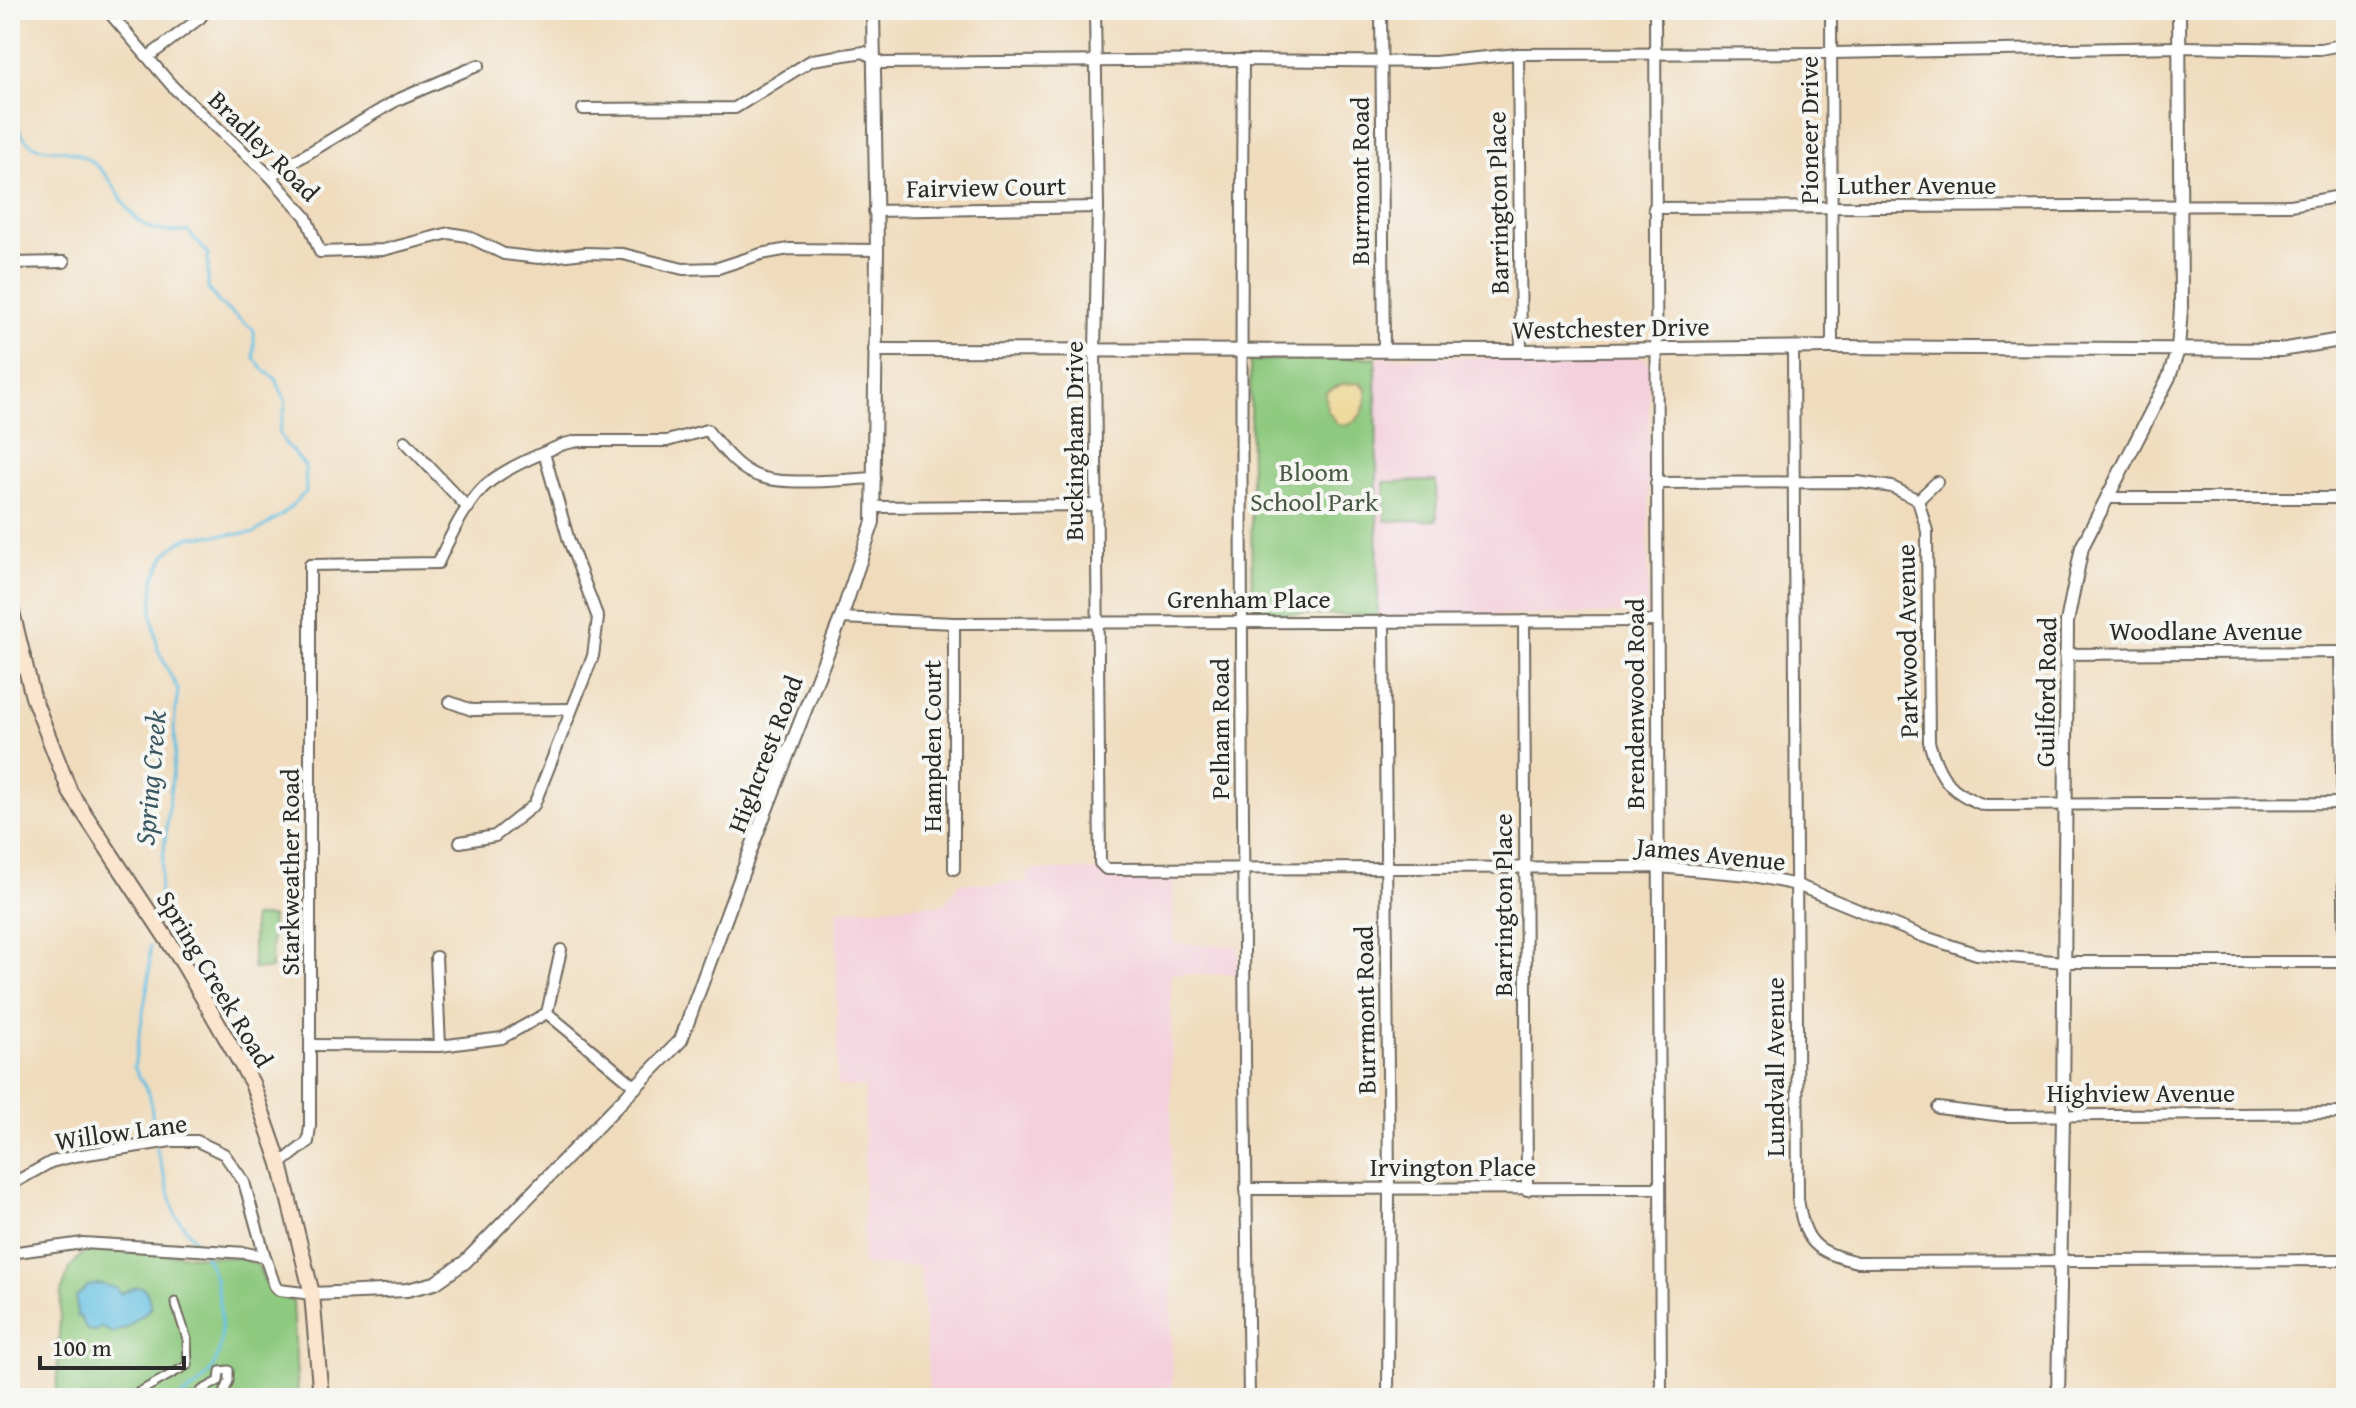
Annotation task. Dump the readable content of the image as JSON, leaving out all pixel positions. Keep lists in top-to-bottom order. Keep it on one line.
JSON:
{"streets":{"main road":["Spring Creek Road"],"street":["Pioneer Drive","Bradley Road","Burrmont Road","Luther Avenue","Fairview Court","Barrington Place","Westchester Drive","Buckingham Drive","Grenham Place","Woodlane Avenue","Parkwood Avenue","Guilford Road","Brendenwood Road","Pelham Road","Hampden Court","Highcrest Road","James Avenue","Starkweather Road","Lundvall Avenue","Highview Avenue","Willow Lane","Irvington Place"]},"crossings":[["Pioneer Drive","Luther Avenue"],["Pioneer Drive","Westchester Drive"],["Bradley Road","Highcrest Road"],["Burrmont Road","Westchester Drive"],["Burrmont Road","Grenham Place"],["Burrmont Road","James Avenue"],["Burrmont Road","Irvington Place"],["Luther Avenue","Guilford Road"],["Luther Avenue","Brendenwood Road"],["Fairview Court","Buckingham Drive"],["Fairview Court","Highcrest Road"],["Barrington Place","Westchester Drive"],["Barrington Place","Grenham Place"],["Barrington Place","James Avenue"],["Barrington Place","Irvington Place"],["Westchester Drive","Buckingham Drive"],["Westchester Drive","Guilford Road"],["Westchester Drive","Brendenwood Road"],["Westchester Drive","Pelham Road"],["Westchester Drive","Highcrest Road"],["Westchester Drive","Lundvall Avenue"],["Buckingham Drive","Grenham Place"],["Buckingham Drive","James Avenue"],["Grenham Place","Brendenwood Road"],["Grenham Place","Pelham Road"],["Grenham Place","Hampden Court"],["Grenham Place","Highcrest Road"],["Woodlane Avenue","Guilford Road"],["Parkwood Avenue","Guilford Road"],["Guilford Road","James Avenue"],["Guilford Road","Lundvall Avenue"],["Guilford Road","Highview Avenue"],["Brendenwood Road","James Avenue"],["Brendenwood Road","Irvington Place"],["Pelham Road","James Avenue"],["Pelham Road","Irvington Place"],["Highcrest Road","Spring Creek Road"],["Highcrest Road","Willow Lane"],["James Avenue","Lundvall Avenue"],["Starkweather Road","Spring Creek Road"],["Spring Creek Road","Willow Lane"]],"water":["Spring Creek"],"parks":["Bloom School Park"],"scale_bar":"100 m"}
